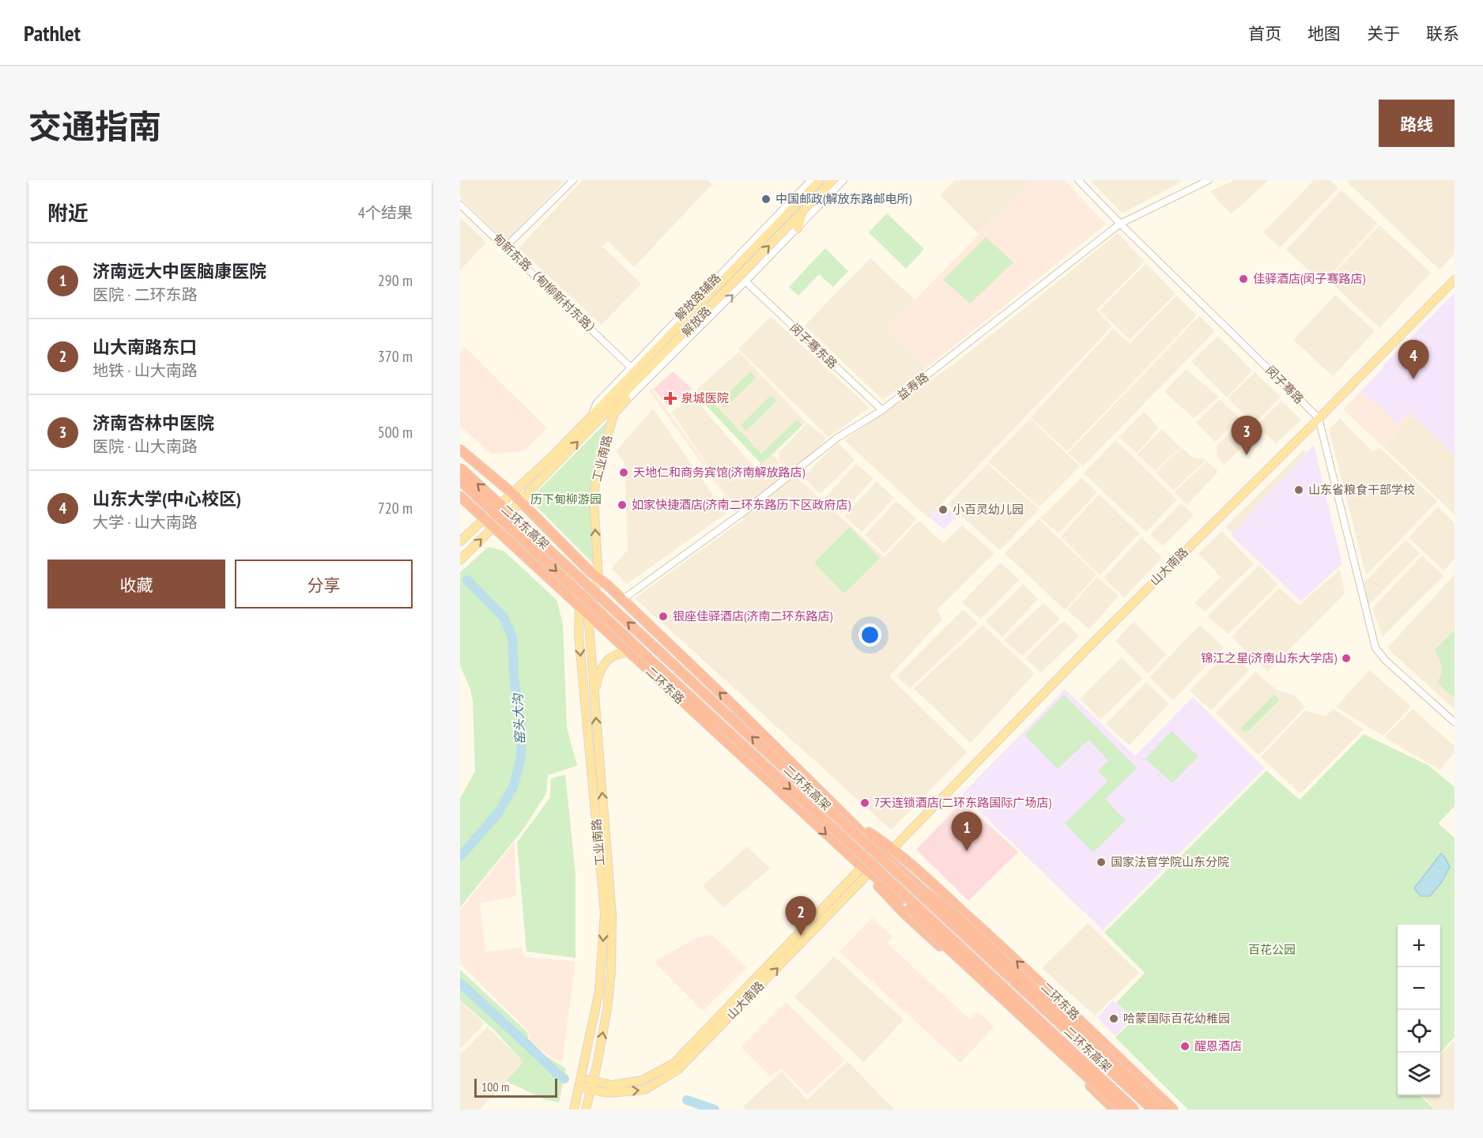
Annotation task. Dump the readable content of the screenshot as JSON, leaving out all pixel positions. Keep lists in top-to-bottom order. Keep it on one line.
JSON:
{"streets":{"highway":["二环东高架","二环东路"],"main road":["解放路","工业南路","山大南路"],"street":["甸新东路（甸柳新村东路）","解放路辅路","闵子骞东路","闵子骞路","益寿路"]},"crossings":[["甸新东路（甸柳新村东路）","解放路辅路"],["解放路辅路","解放路"],["解放路辅路","闵子骞东路"],["解放路辅路","工业南路"],["解放路","工业南路"],["解放路","二环东路"],["闵子骞东路","益寿路"],["闵子骞路","益寿路"],["闵子骞路","山大南路"],["益寿路","二环东路"],["工业南路","山大南路"],["工业南路","二环东路"],["二环东高架","山大南路"],["二环东高架","二环东路"],["山大南路","二环东路"]],"water":["窑头大沟"],"parks":["历下甸柳游园","百花公园"],"places":{"other":["中国邮政(解放东路邮电所)","佳驿酒店(闵子骞路店)","天地仁和商务宾馆(济南解放路店)","山东省粮食干部学校","如家快捷酒店(济南二环东路历下区政府店)","小百灵幼儿园","银座佳驿酒店(济南二环东路店)","锦江之星(济南山东大学店)","7天连锁酒店(二环东路国际广场店)","国家法官学院山东分院","哈蒙国际百花幼稚园","醒恩酒店"],"health":["泉城医院"]},"scale_bar":"100 m","page":{"header":"Pathlet","nav":["首页","地图","关于","联系"],"title":"交通指南","buttons":["路线",["收藏","分享"]],"heading":["附近","4个结果"],"list":[{"mark":"1","name":"济南远大中医脑康医院","note":"医院 · 二环东路","value":"290 m"},{"mark":"2","name":"山大南路东口","note":"地铁 · 山大南路","value":"370 m"},{"mark":"3","name":"济南杏林中医院","note":"医院 · 山大南路","value":"500 m"},{"mark":"4","name":"山东大学(中心校区)","note":"大学 · 山大南路","value":"720 m"}],"pins":["4","3","1","2"],"map_buttons":["+","−"],"scale":"100 m"}}
